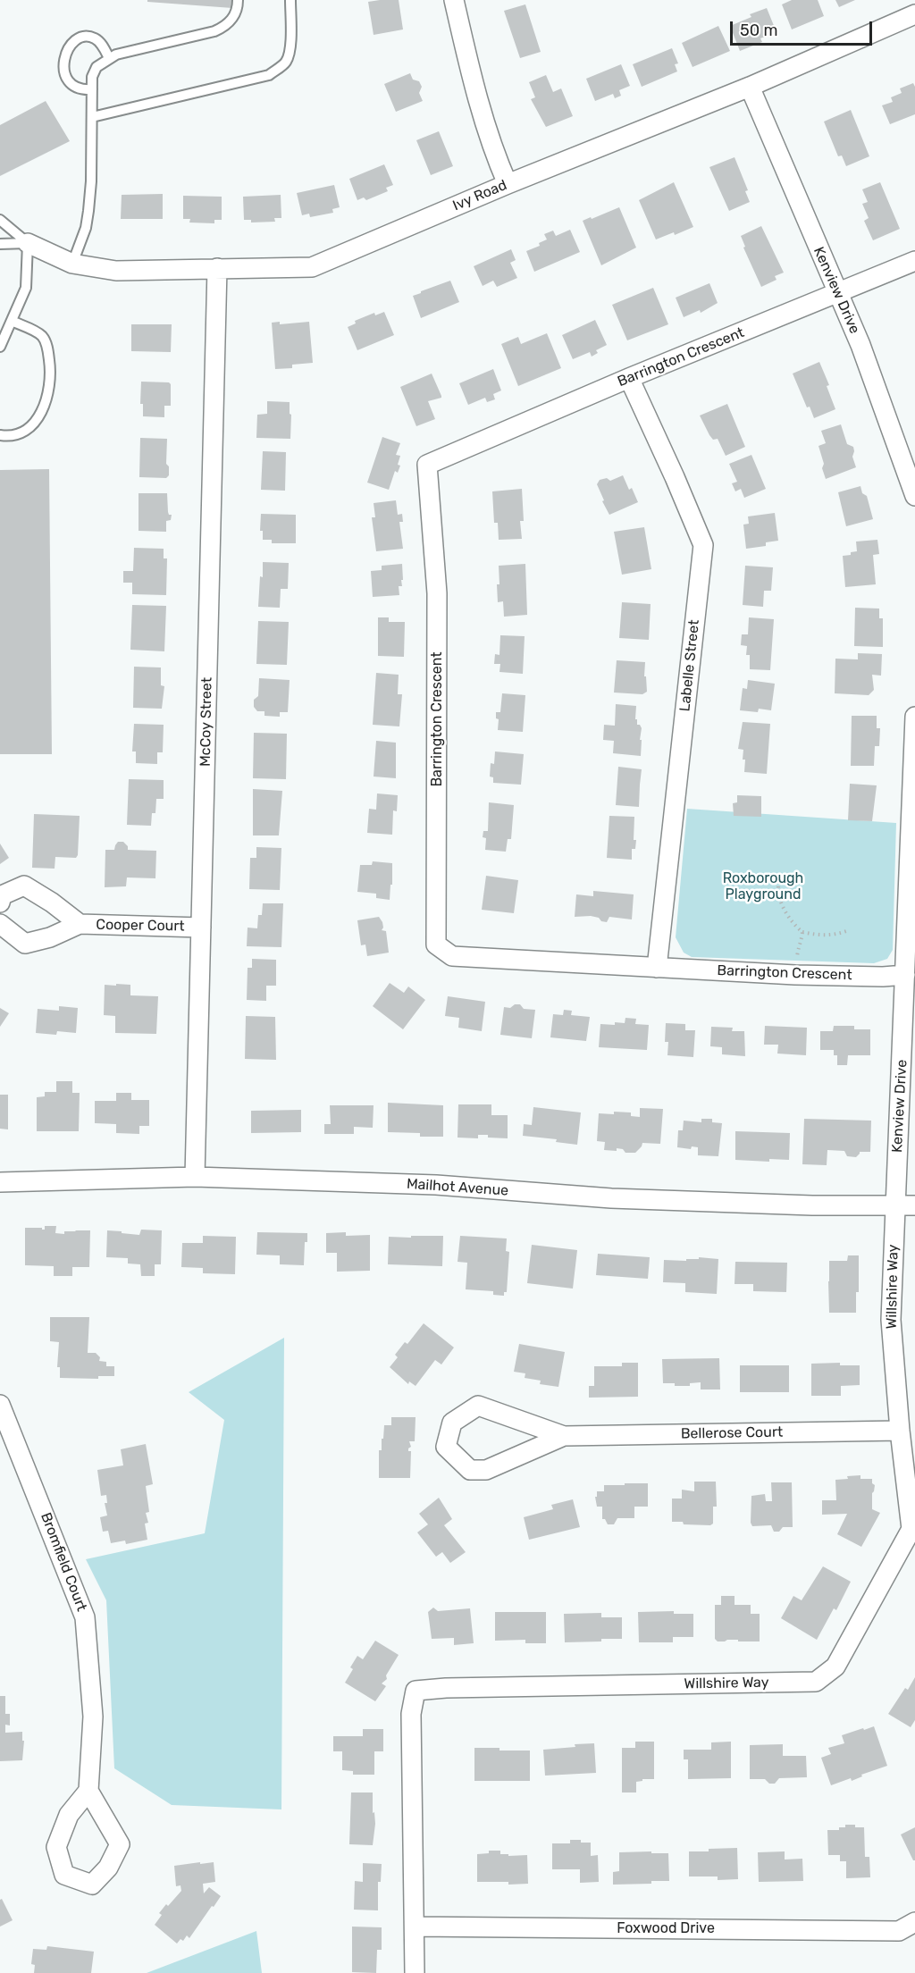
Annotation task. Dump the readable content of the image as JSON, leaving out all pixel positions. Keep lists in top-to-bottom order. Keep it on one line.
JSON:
{"streets":{"street":["Ivy Road","Kenview Drive","Barrington Crescent","Labelle Street","McCoy Street","Cooper Court","Mailhot Avenue","Willshire Way","Bellerose Court","Bromfield Court","Foxwood Drive"]},"crossings":[["Ivy Road","Kenview Drive"],["Ivy Road","McCoy Street"],["Kenview Drive","Barrington Crescent"],["Kenview Drive","Mailhot Avenue"],["Kenview Drive","Willshire Way"],["Barrington Crescent","Labelle Street"],["McCoy Street","Cooper Court"],["McCoy Street","Mailhot Avenue"],["Mailhot Avenue","Willshire Way"],["Willshire Way","Bellerose Court"],["Willshire Way","Foxwood Drive"]],"parks":["Roxborough Playground"],"scale_bar":"50 m"}
